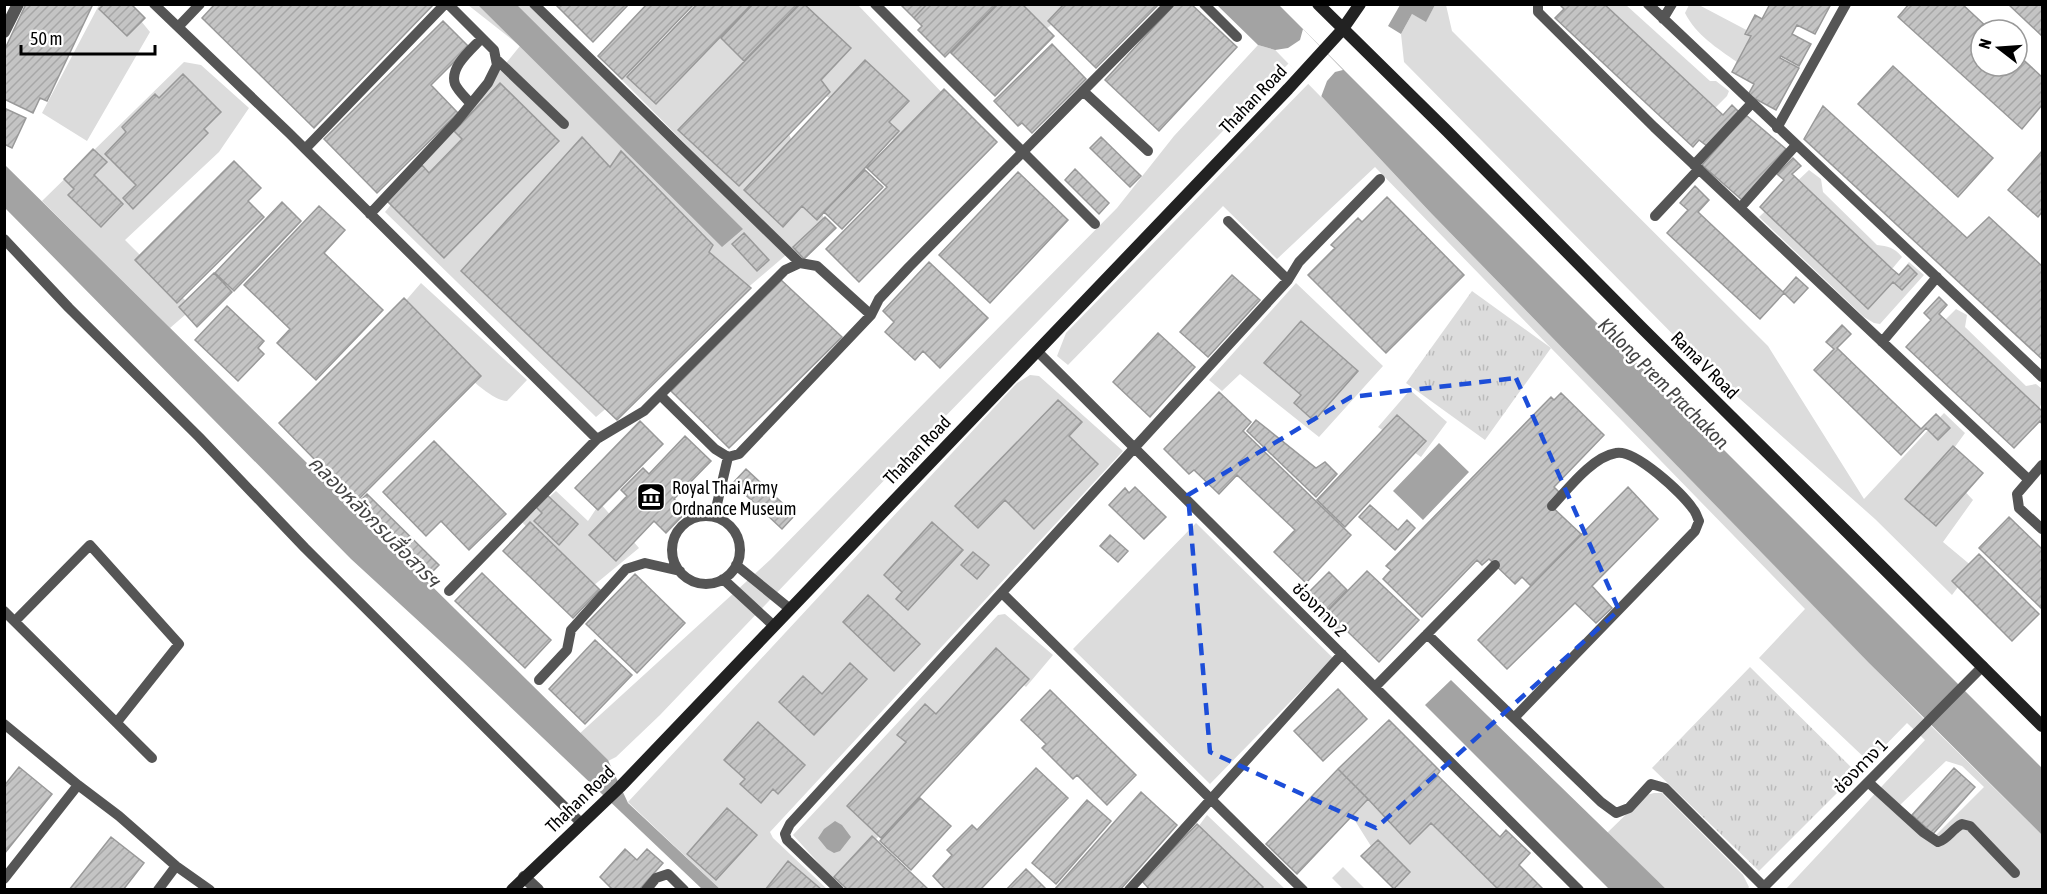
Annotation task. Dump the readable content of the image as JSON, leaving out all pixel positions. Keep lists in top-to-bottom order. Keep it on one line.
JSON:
{"streets":{"main road":["Thahan Road","Rama V Road"],"lane":["ช่องทาง 2","ช่องทาง 1"]},"crossings":[["Thahan Road","Rama V Road"],["Thahan Road","ช่องทาง 2"],["Rama V Road","ช่องทาง 1"]],"water":["Khlong Prem Prachakon","คลองหลังกรมสื่อสารฯ"],"places":{"museum":["Royal Thai Army Ordnance Museum"]},"scale_bar":"50 m","north":"left"}
